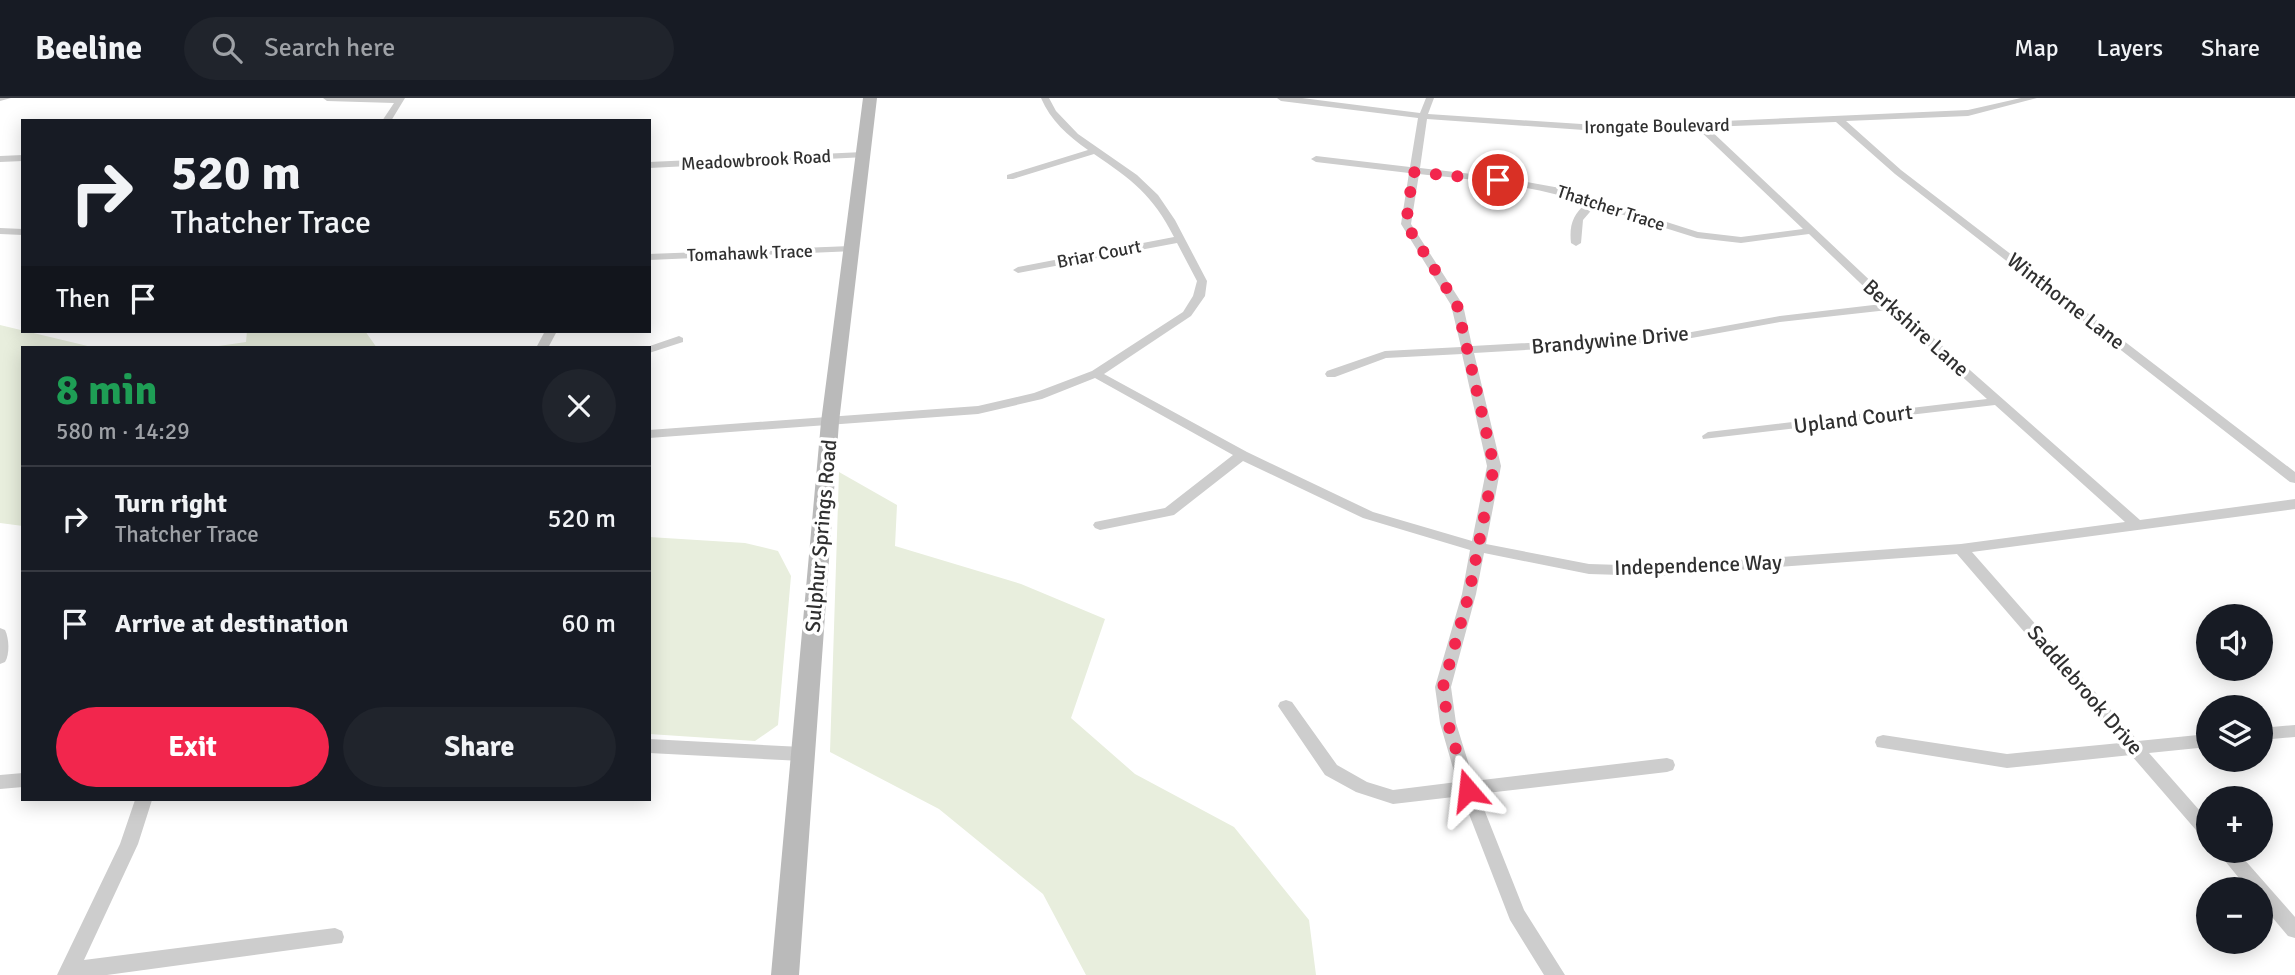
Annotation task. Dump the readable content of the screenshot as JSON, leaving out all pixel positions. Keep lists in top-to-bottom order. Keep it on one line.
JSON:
{"streets":{"street":["Irongate Boulevard","Meadowbrook Road","Thatcher Trace","Tomahawk Trace","Briar Court","Winthorne Lane","Berkshire Lane","Brandywine Drive","Upland Court","Sulphur Springs Road","Independence Way","Saddlebrook Drive"]},"crossings":[["Irongate Boulevard","Winthorne Lane"],["Irongate Boulevard","Berkshire Lane"],["Meadowbrook Road","Sulphur Springs Road"],["Thatcher Trace","Berkshire Lane"],["Tomahawk Trace","Sulphur Springs Road"],["Berkshire Lane","Brandywine Drive"],["Berkshire Lane","Upland Court"],["Berkshire Lane","Independence Way"],["Independence Way","Saddlebrook Drive"]],"page":{"header":"Beeline","search":"Search here","nav":["Map","Layers","Share"],"turn":["520 m","Thatcher Trace"],"then":"Then","heading":["8 min","580 m · 14:29"],"list":[{"name":"Turn right","note":"Thatcher Trace","value":"520 m"},{"name":"Arrive at destination","value":"60 m"}],"map_buttons":["+","−"],"buttons":["Exit","Share"]}}
